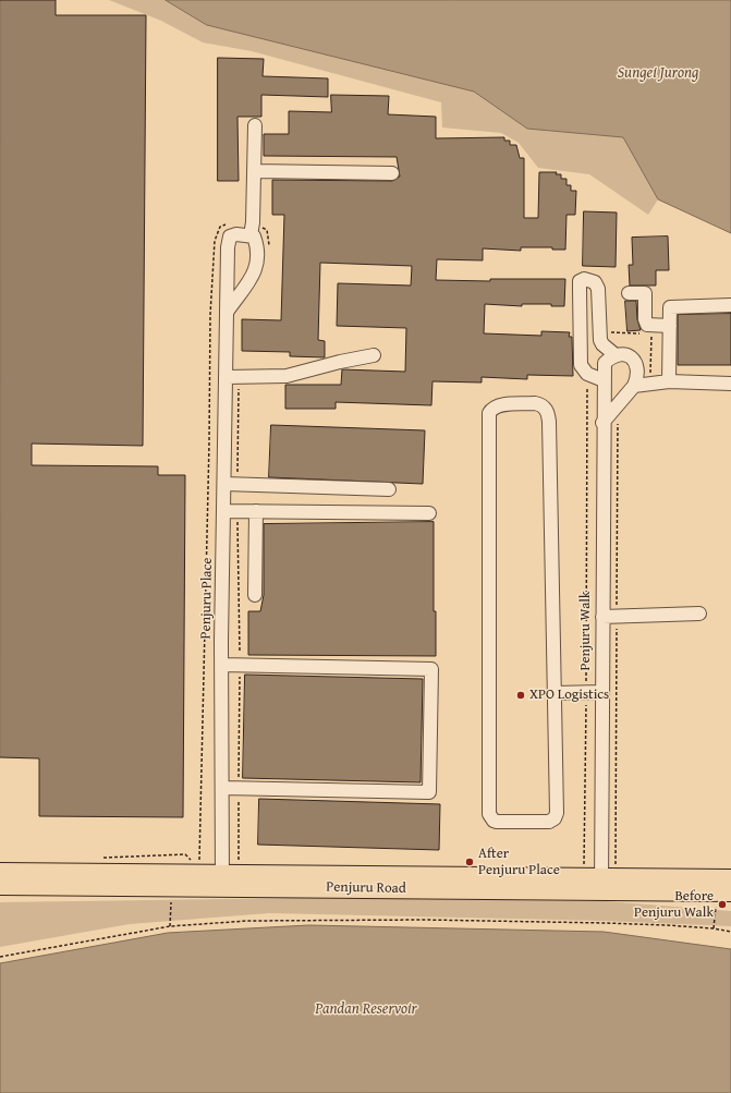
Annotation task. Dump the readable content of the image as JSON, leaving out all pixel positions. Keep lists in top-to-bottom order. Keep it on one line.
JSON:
{"streets":{"main road":["Penjuru Road"],"street":["Penjuru Place","Penjuru Walk"]},"crossings":[["Penjuru Place","Penjuru Road"],["Penjuru Walk","Penjuru Road"]],"water":["Sungei Jurong","Pandan Reservoir"],"places":["XPO Logistics","After Penjuru Place","Before Penjuru Walk"]}
